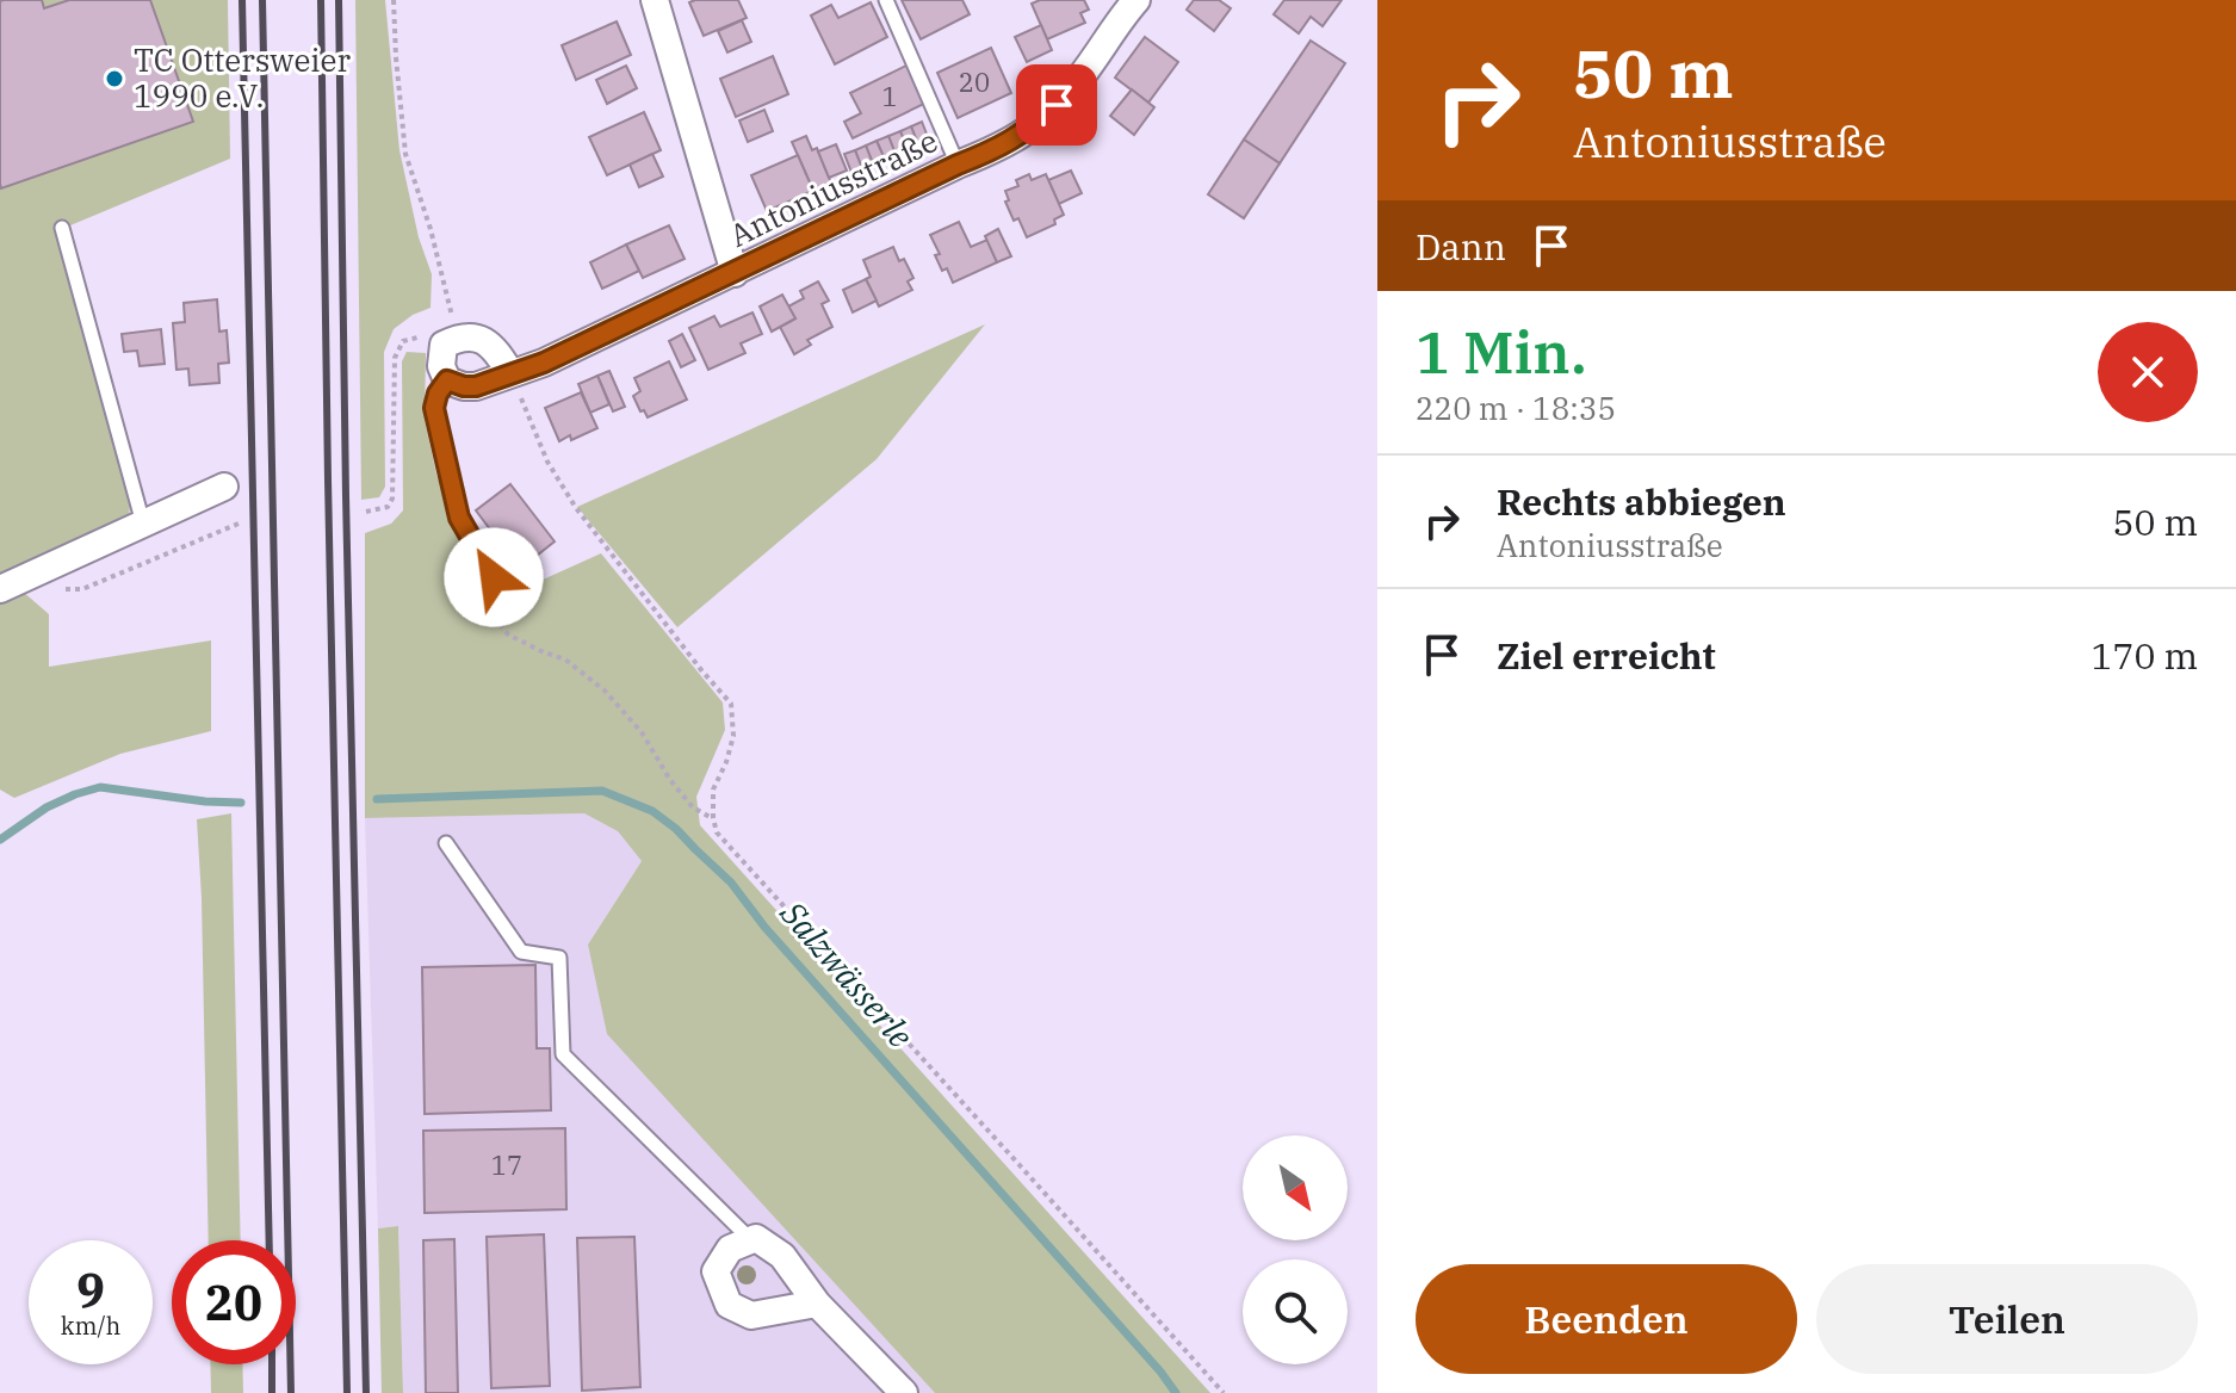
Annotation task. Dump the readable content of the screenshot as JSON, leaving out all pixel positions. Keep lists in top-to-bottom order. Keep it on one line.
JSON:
{"streets":{"street":["Antoniusstraße"]},"water":["Salzwässerle"],"places":["TC Ottersweier 1990 e.V."],"house_numbers":["20","1","17"],"north":"bottom right","page":{"turn":["50 m","Antoniusstraße"],"then":"Dann","heading":["1 Min.","220 m · 18:35"],"list":[{"name":"Rechts abbiegen","note":"Antoniusstraße","value":"50 m"},{"name":"Ziel erreicht","value":"170 m"}],"speed":"9 km/h","limit":"20","buttons":["Beenden","Teilen"]}}
